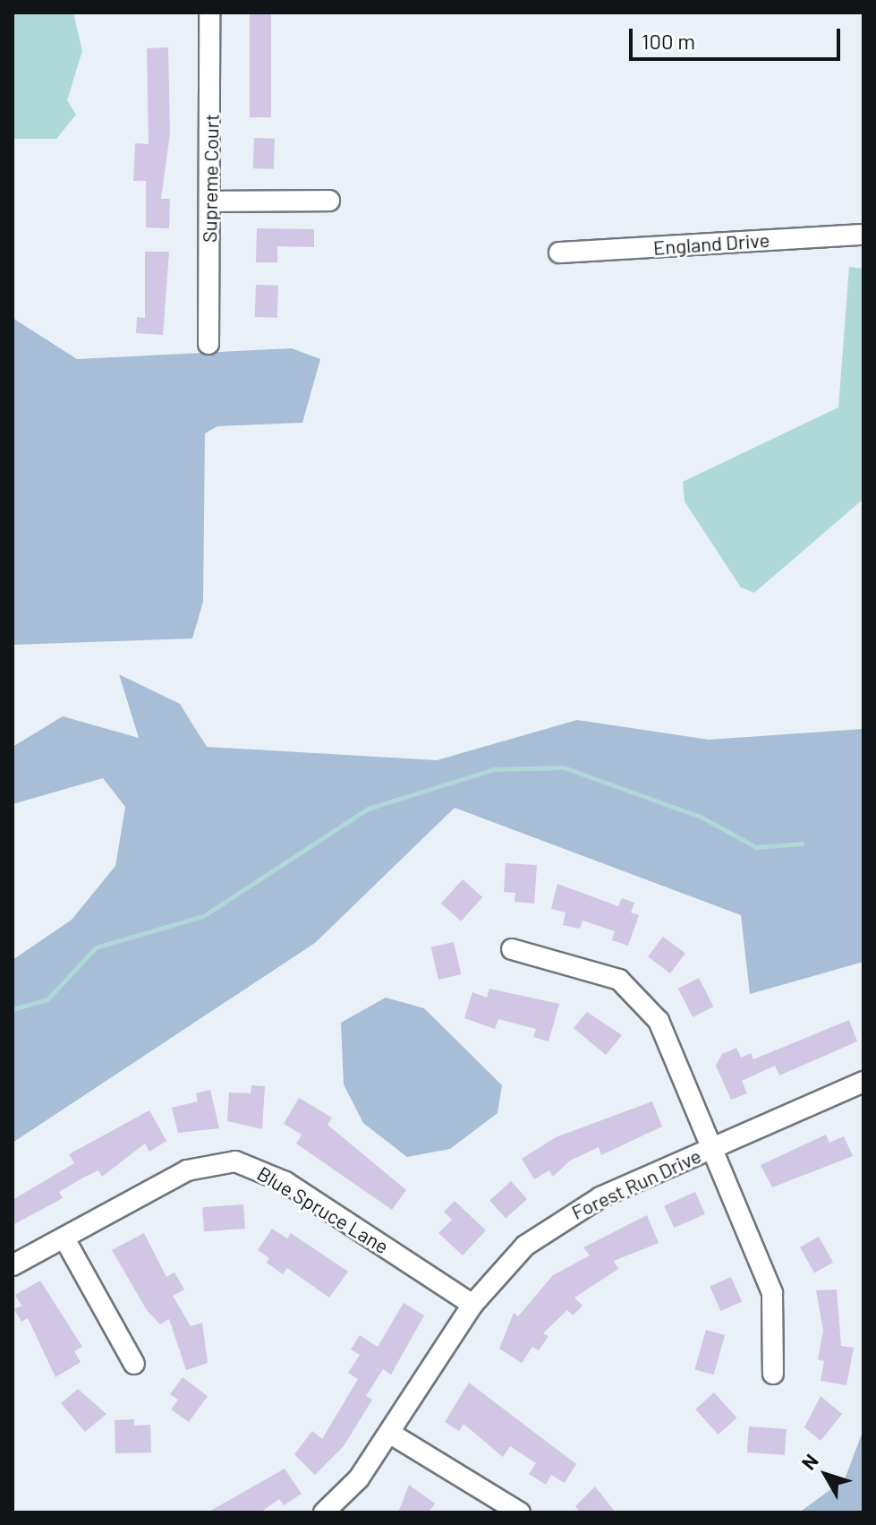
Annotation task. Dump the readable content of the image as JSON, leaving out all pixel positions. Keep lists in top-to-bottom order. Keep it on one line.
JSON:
{"streets":{"street":["Supreme Court","England Drive","Forest Run Drive","Blue Spruce Lane"]},"crossings":[["Forest Run Drive","Blue Spruce Lane"]],"scale_bar":"100 m","north":"top left"}
